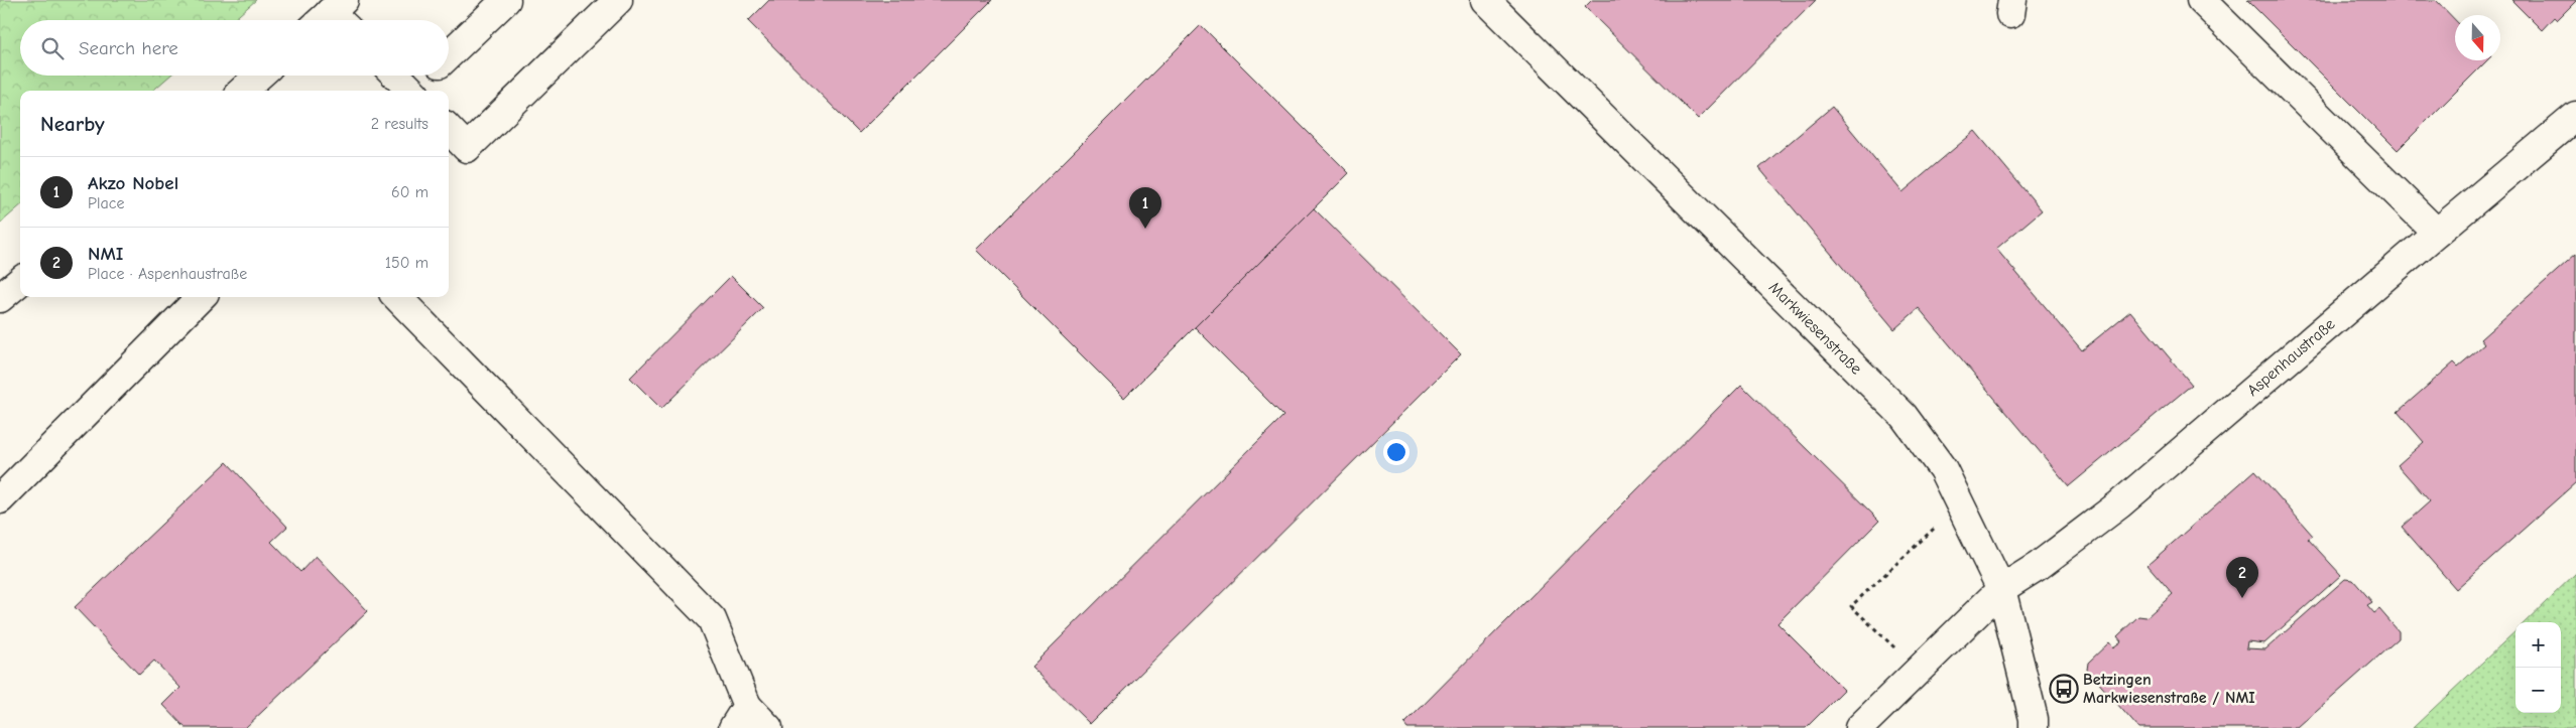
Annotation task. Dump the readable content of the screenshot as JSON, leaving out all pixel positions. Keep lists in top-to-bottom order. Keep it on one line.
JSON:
{"streets":{"street":["Markwiesenstraße","Aspenhaustraße"]},"crossings":[["Markwiesenstraße","Aspenhaustraße"]],"places":{"bus stop":["Betzingen Markwiesenstraße / NMI"]},"north":"bottom","page":{"search":"Search here","heading":["Nearby","2 results"],"list":[{"mark":"1","name":"Akzo Nobel","note":"Place","value":"60 m"},{"mark":"2","name":"NMI","note":"Place · Aspenhaustraße","value":"150 m"}],"pins":["1","2"],"map_buttons":["+","−"]}}
